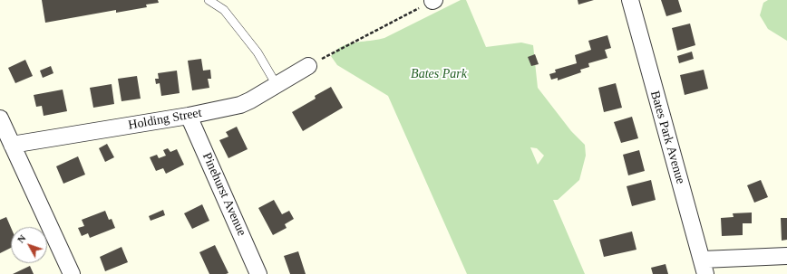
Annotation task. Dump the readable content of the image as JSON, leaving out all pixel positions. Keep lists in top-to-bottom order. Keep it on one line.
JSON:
{"streets":{"street":["Holding Street","Bates Park Avenue","Pinehurst Avenue"]},"crossings":[["Holding Street","Pinehurst Avenue"]],"parks":["Bates Park"],"north":"top left"}
